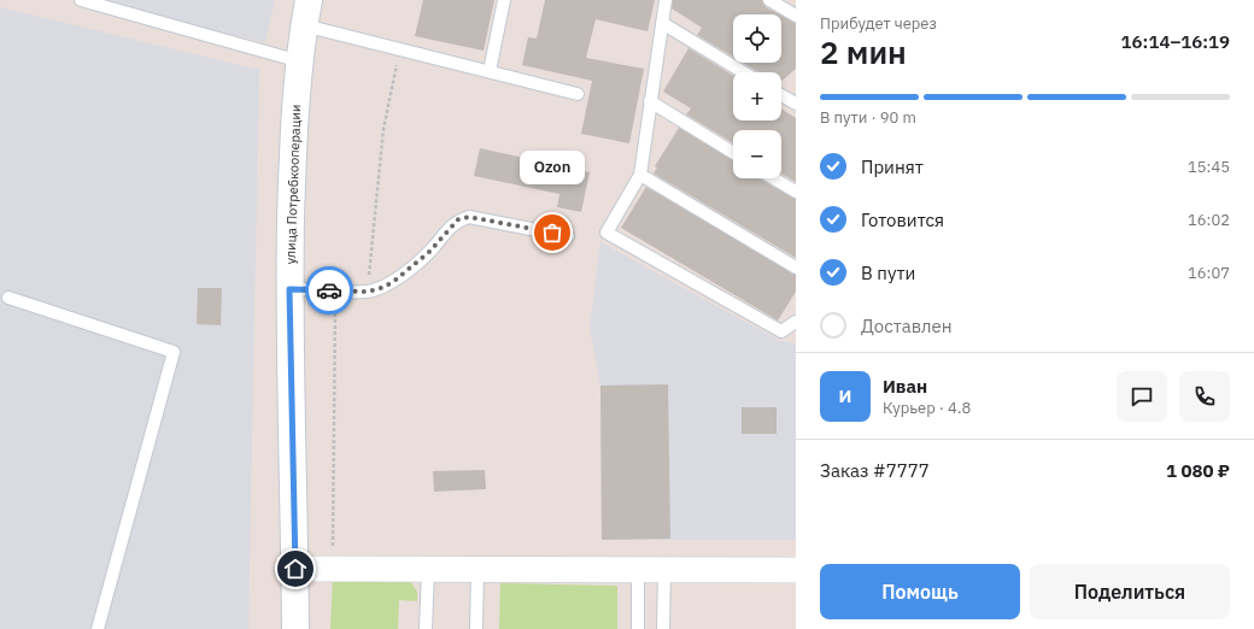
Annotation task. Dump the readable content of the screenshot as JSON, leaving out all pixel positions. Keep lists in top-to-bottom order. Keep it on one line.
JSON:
{"streets":{"main road":["улица Потребкооперации"]},"places":["Ozon"],"page":{"heading":["2 мин","Прибудет через","16:14–16:19"],"panel":["Иван","Курьер · 4.8","Заказ #7777","1 080 ₽"],"map_buttons":["+","−"],"bar":"В пути · 90 m","list":[["Принят","15:45"],["Готовится","16:02"],["В пути","16:07"],"Доставлен"],"bubble":"Ozon","round":"И","buttons":["Помощь","Поделиться"]}}
